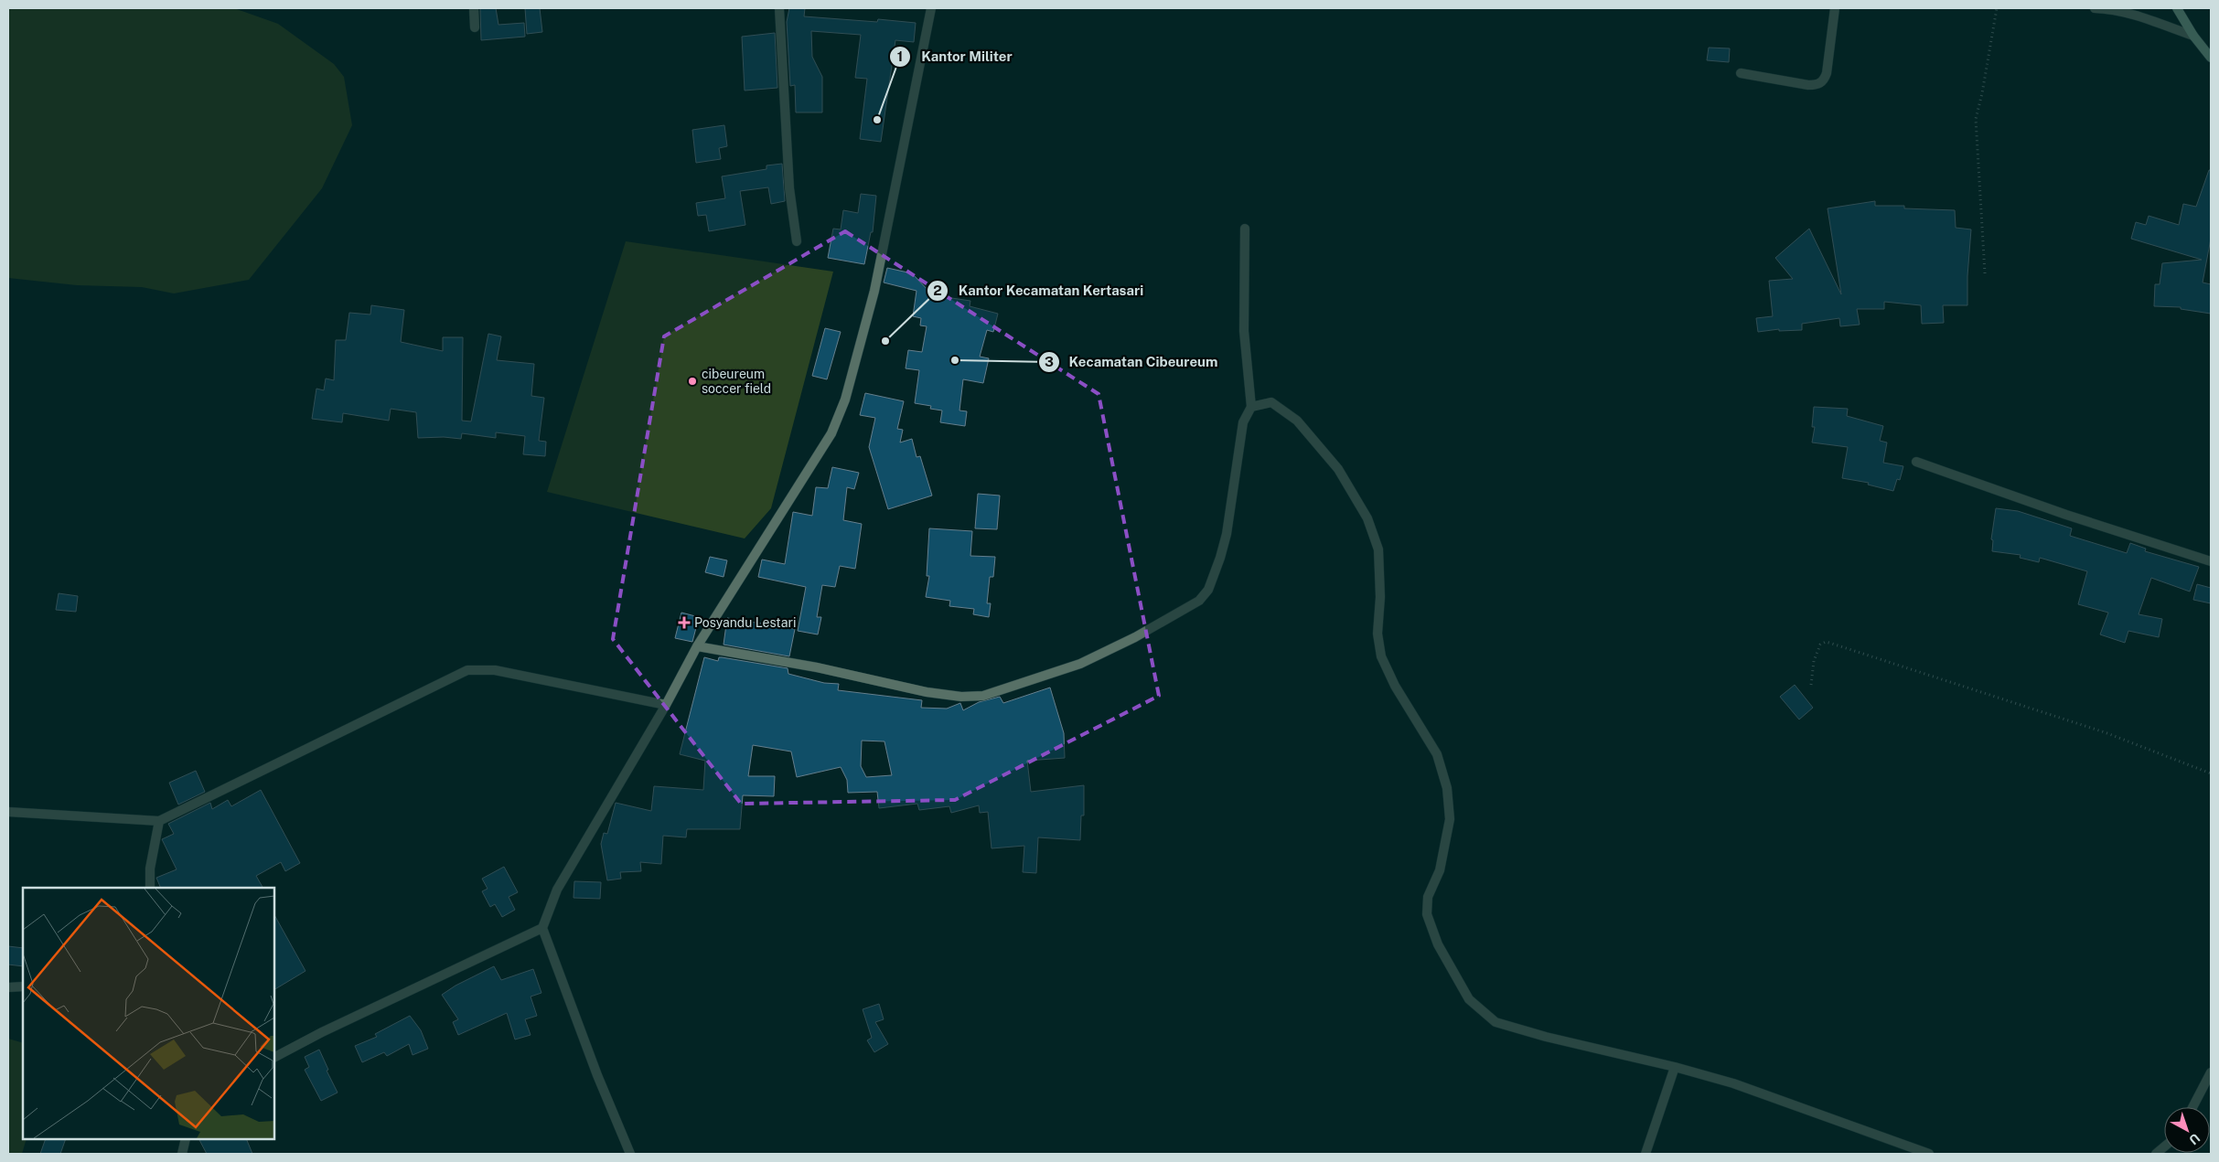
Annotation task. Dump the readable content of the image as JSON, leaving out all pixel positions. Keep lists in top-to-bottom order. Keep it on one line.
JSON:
{"places":{"other":["Kantor Militer","Kantor Kecamatan Kertasari","Kecamatan Cibeureum","cibeureum soccer field"],"health":["Posyandu Lestari"]},"north":"bottom right"}
